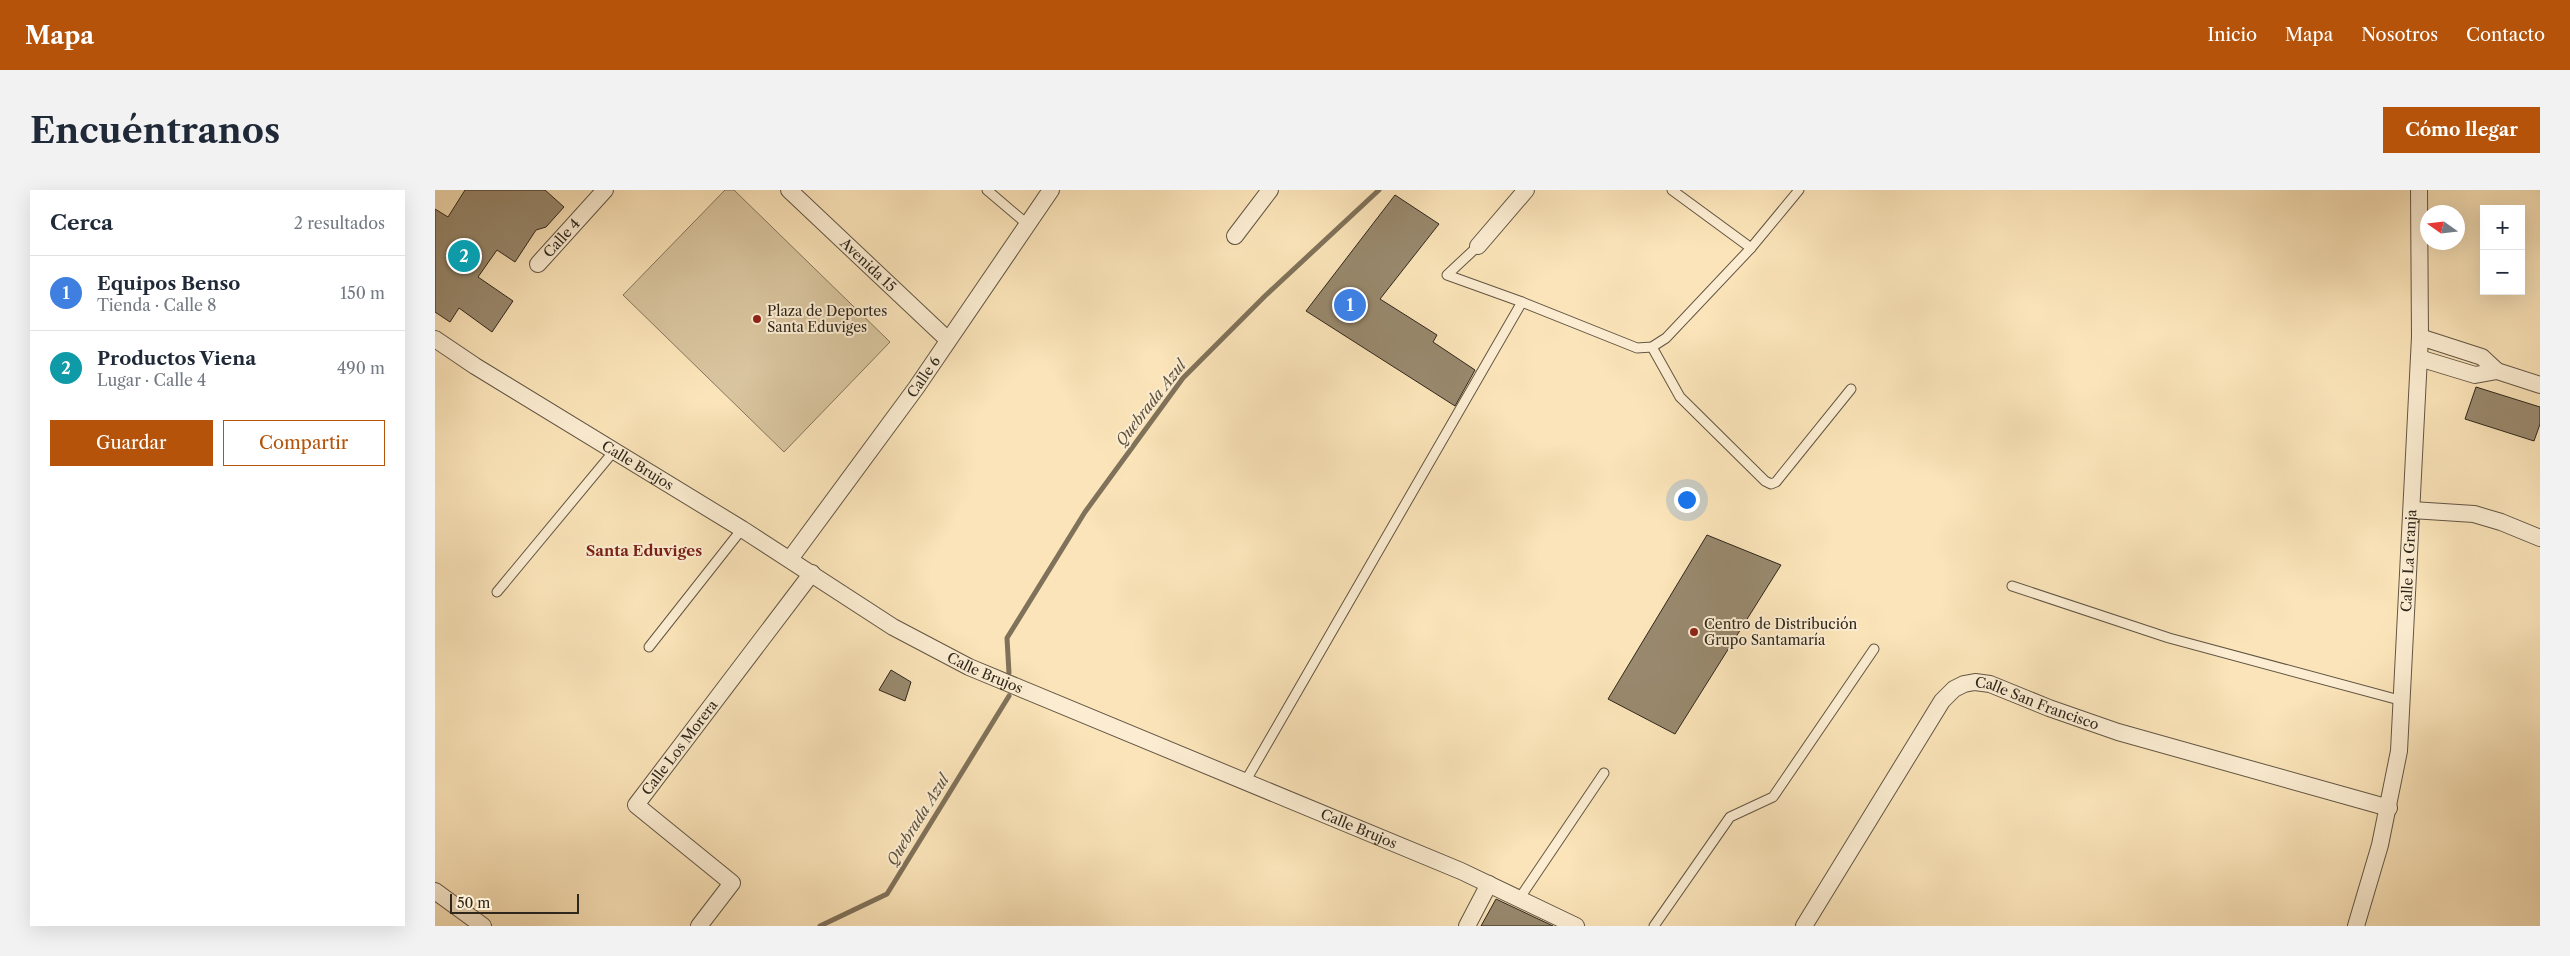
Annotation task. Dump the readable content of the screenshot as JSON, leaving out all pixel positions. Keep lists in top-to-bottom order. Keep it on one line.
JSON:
{"streets":{"street":["Calle 4","Avenida 15","Calle 6","Calle Brujos","Calle La Granja","Calle San Francisco","Calle Los Morera"]},"crossings":[["Avenida 15","Calle 6"],["Calle 6","Calle Brujos"],["Calle Brujos","Calle Los Morera"],["Calle La Granja","Calle San Francisco"]],"districts":["Santa Eduviges"],"water":["Quebrada Azul"],"places":["Plaza de Deportes Santa Eduviges","Centro de Distribución Grupo Santamaría"],"scale_bar":"50 m","north":"left","page":{"header":"Mapa","nav":["Inicio","Mapa","Nosotros","Contacto"],"buttons":["Cómo llegar",["Guardar","Compartir"]],"title":"Encuéntranos","heading":["Cerca","2 resultados"],"map_buttons":["+","−"],"pins":["2","1"],"list":[{"mark":"1","name":"Equipos Benso","note":"Tienda · Calle 8","value":"150 m"},{"mark":"2","name":"Productos Viena","note":"Lugar · Calle 4","value":"490 m"}],"scale":"50 m"}}
